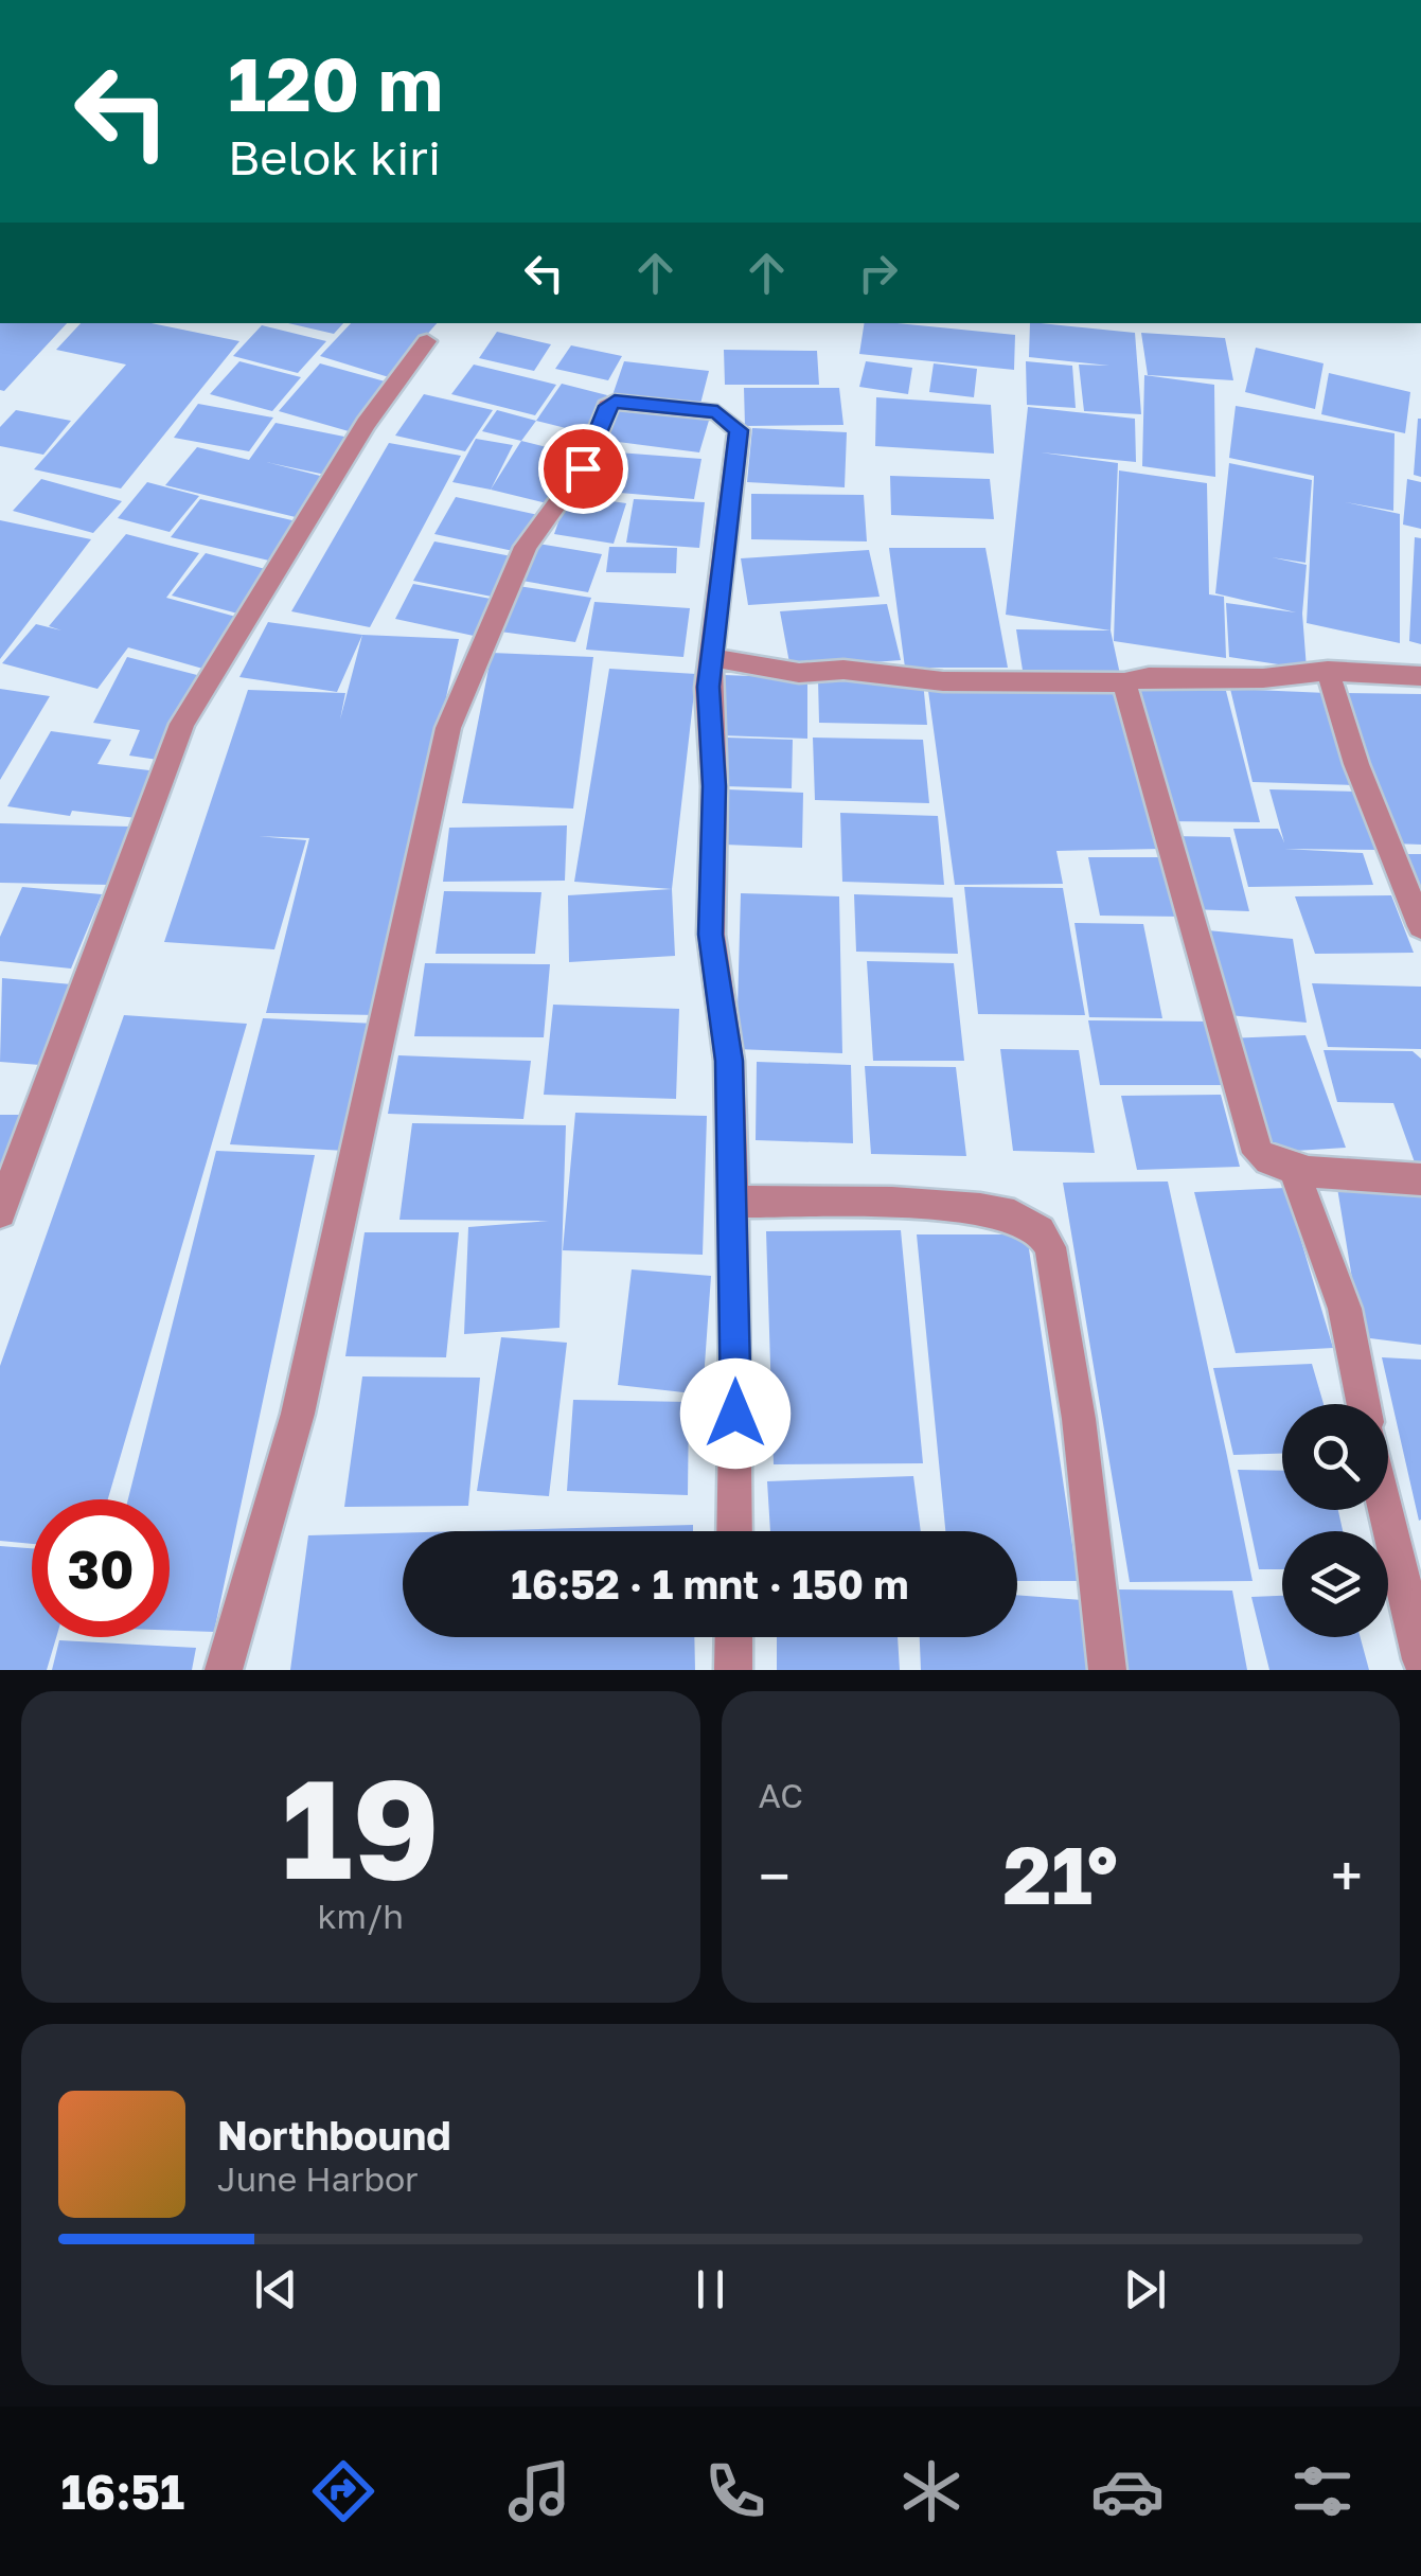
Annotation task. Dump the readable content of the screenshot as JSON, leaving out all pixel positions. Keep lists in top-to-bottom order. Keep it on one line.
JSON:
{"page":{"turn":["120 m","Belok kiri"],"limit":"30","trip":"16:52 · 1 mnt · 150 m","tile":[["19","km/h"],"AC"],"heat":["−","21°","+"],"song":["Northbound","June Harbor"],"tabs":"16:51"}}
